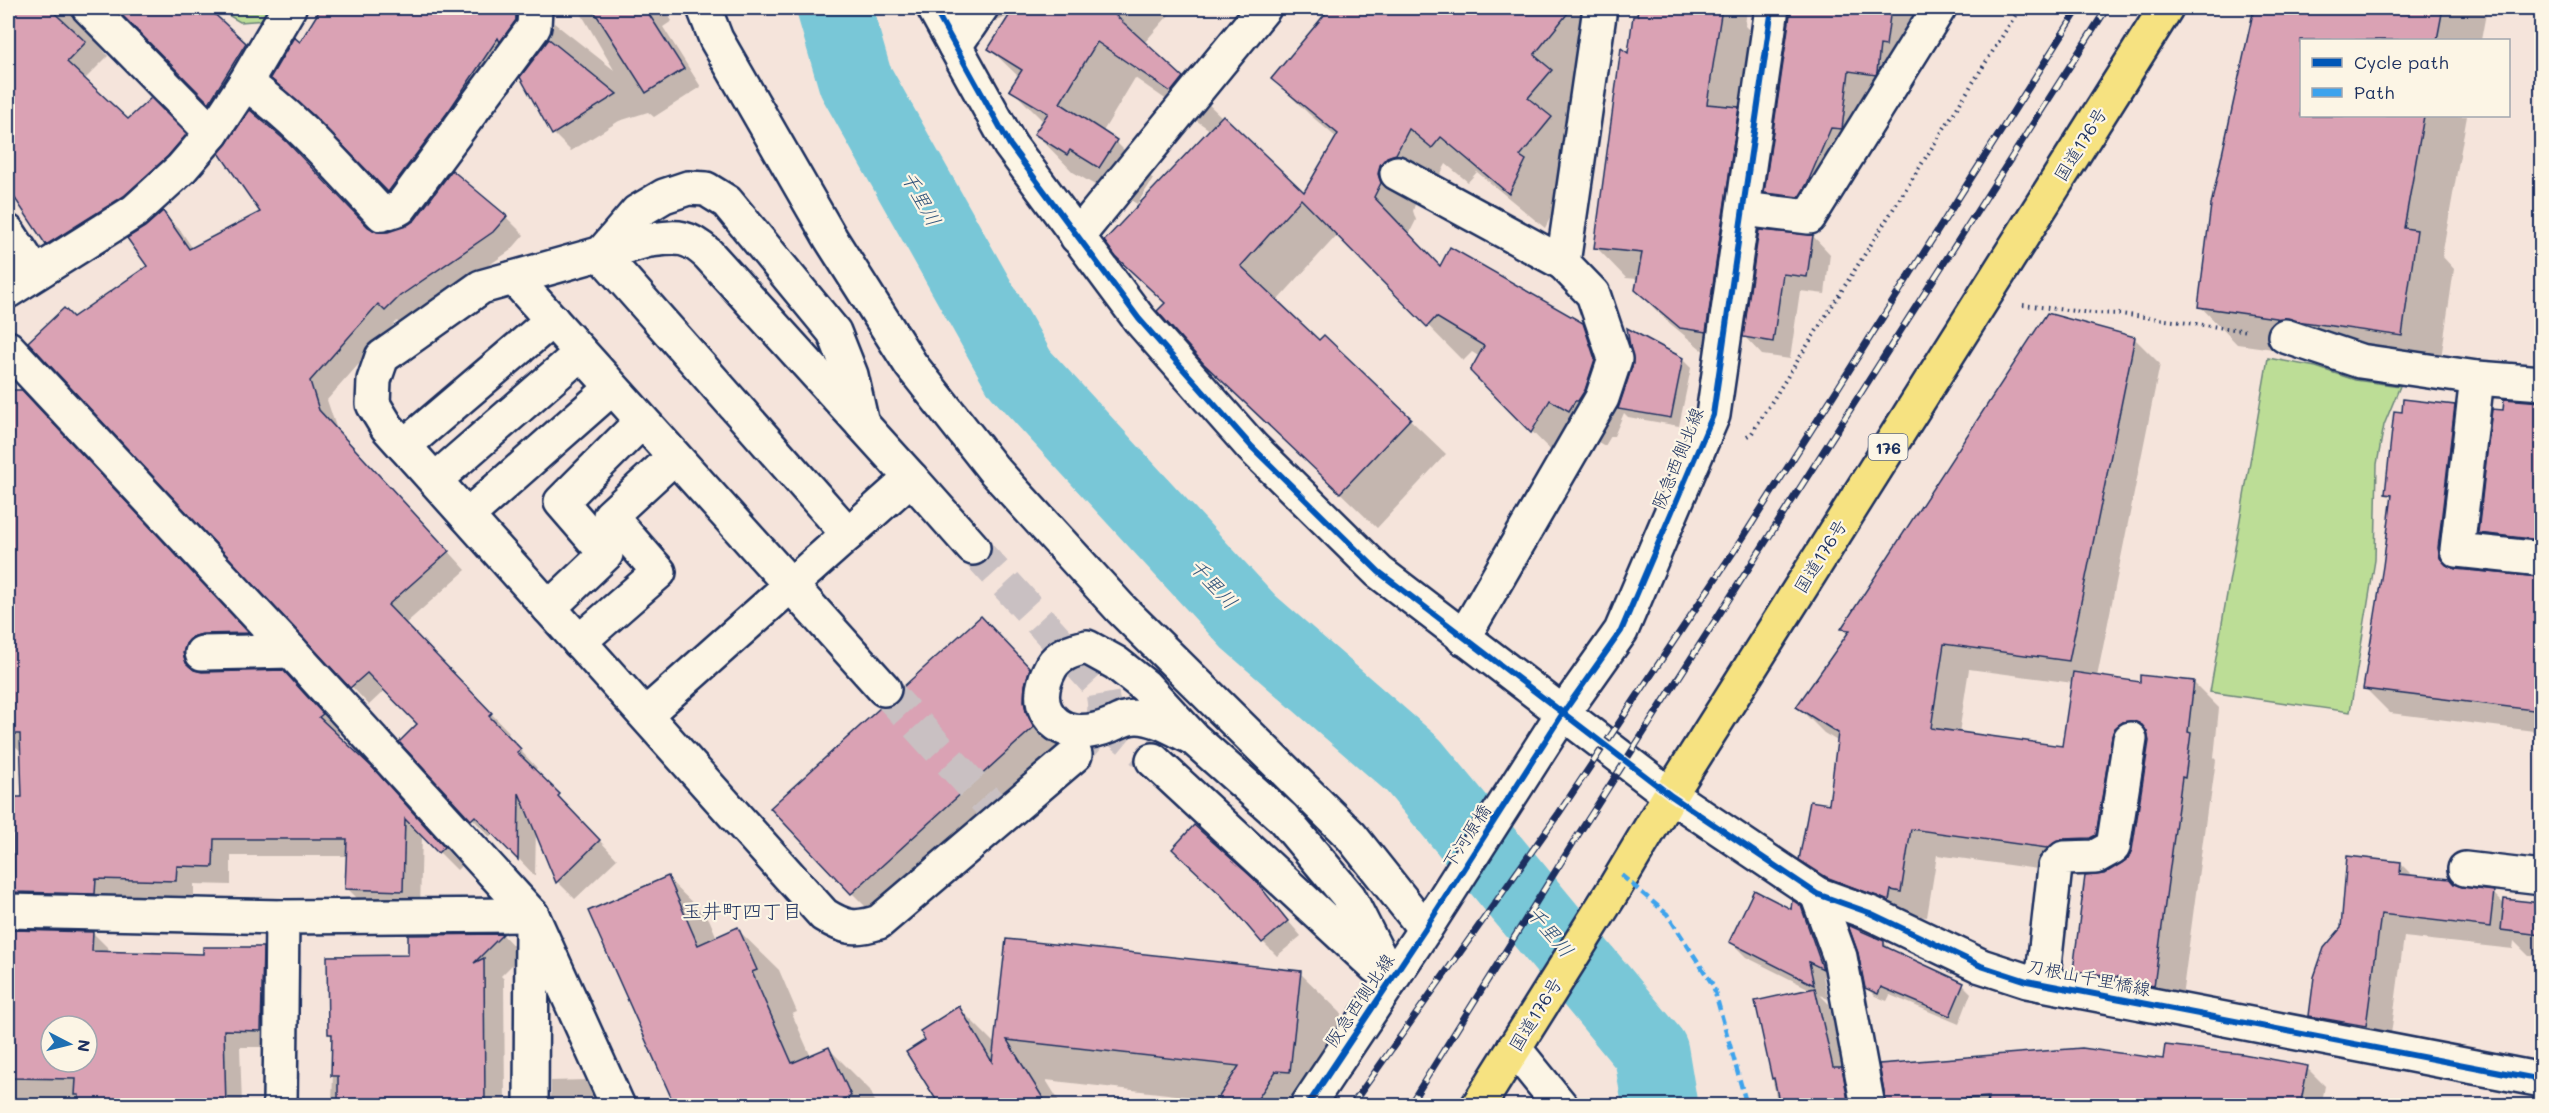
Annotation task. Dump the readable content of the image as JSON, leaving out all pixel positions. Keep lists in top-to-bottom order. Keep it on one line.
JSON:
{"streets":{"highway":["国道176号","176"],"street":["阪急西側北線","下河原橋","刀根山千里橋線"]},"crossings":[["国道176号","刀根山千里橋線"],["阪急西側北線","下河原橋"],["阪急西側北線","刀根山千里橋線"]],"districts":["玉井町四丁目"],"water":["千里川"],"legend":["Cycle path","Path"],"north":"right"}
